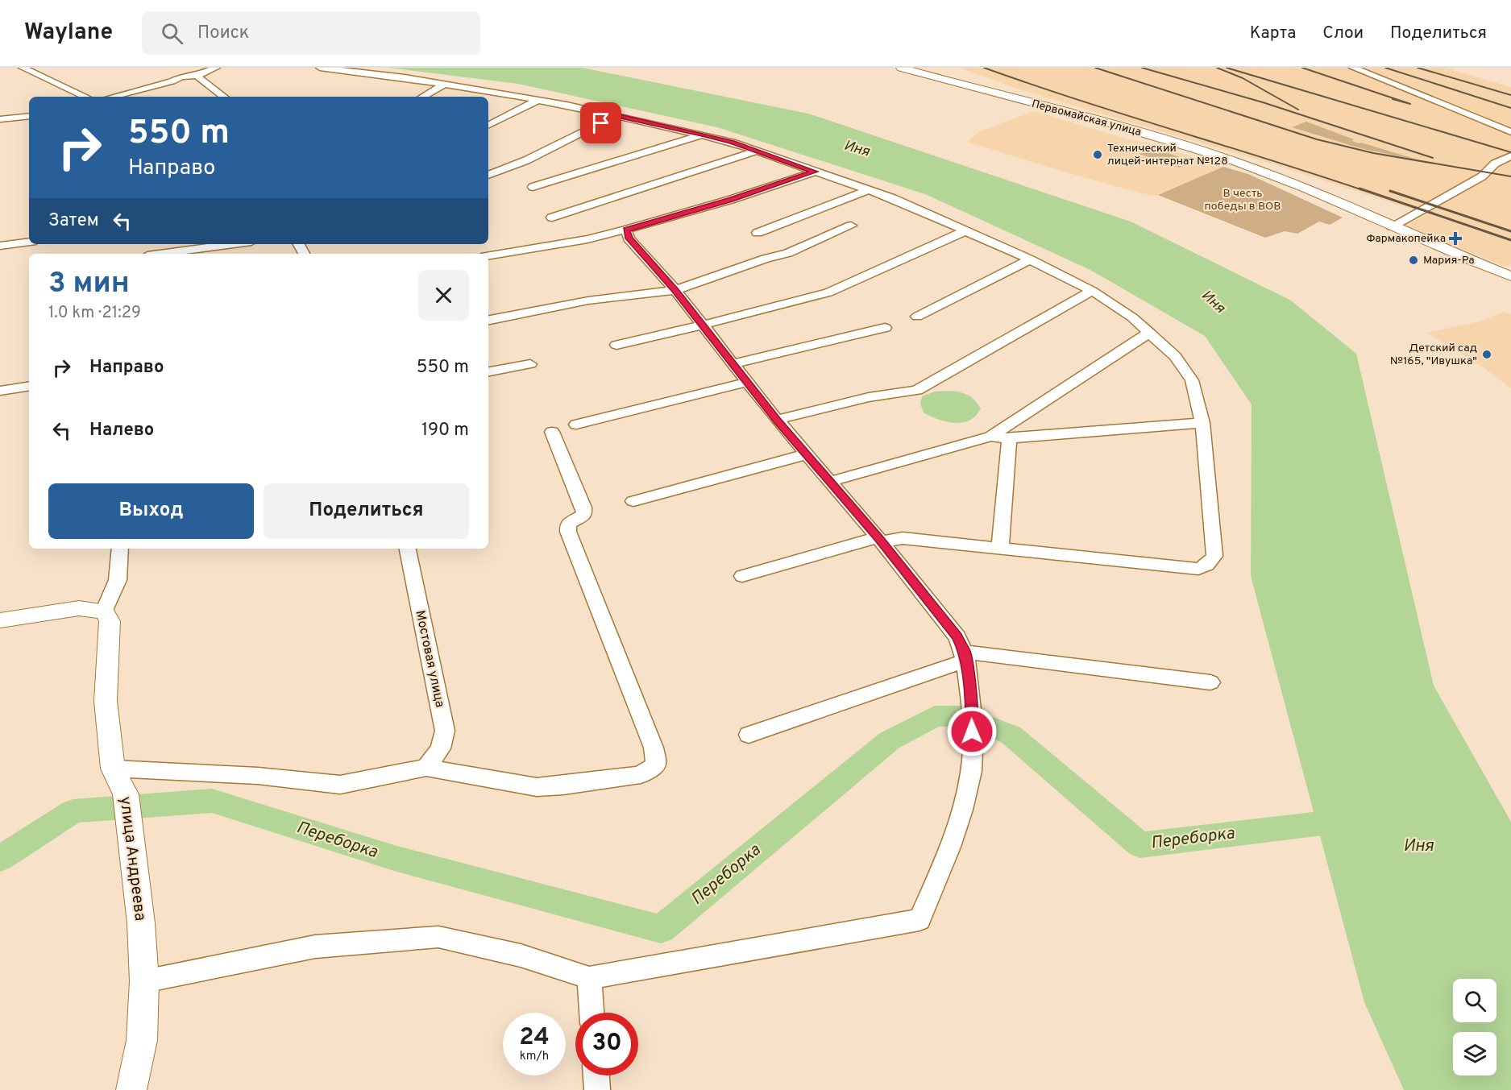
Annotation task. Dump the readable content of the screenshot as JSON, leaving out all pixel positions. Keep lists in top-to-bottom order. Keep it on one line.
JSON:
{"streets":{"main road":["Первомайская улица","улица Андреева"],"street":["Мостовая улица"]},"water":["Иня","Переборка"],"parks":["В честь победы в ВОВ"],"places":{"other":["Технический лицей-интернат №128","Мария-Ра","Детский сад №165, \"Ивушка\""],"health":["Фармакопейка"]},"page":{"header":"Waylane","search":"Поиск","nav":["Карта","Слои","Поделиться"],"turn":["550 m","Направо"],"then":"Затем","heading":["3 мин","1.0 km · 21:29"],"list":[{"name":"Направо","value":"550 m"},{"name":"Налево","value":"190 m"}],"buttons":["Выход","Поделиться"],"speed":"24 km/h","limit":"30"}}
